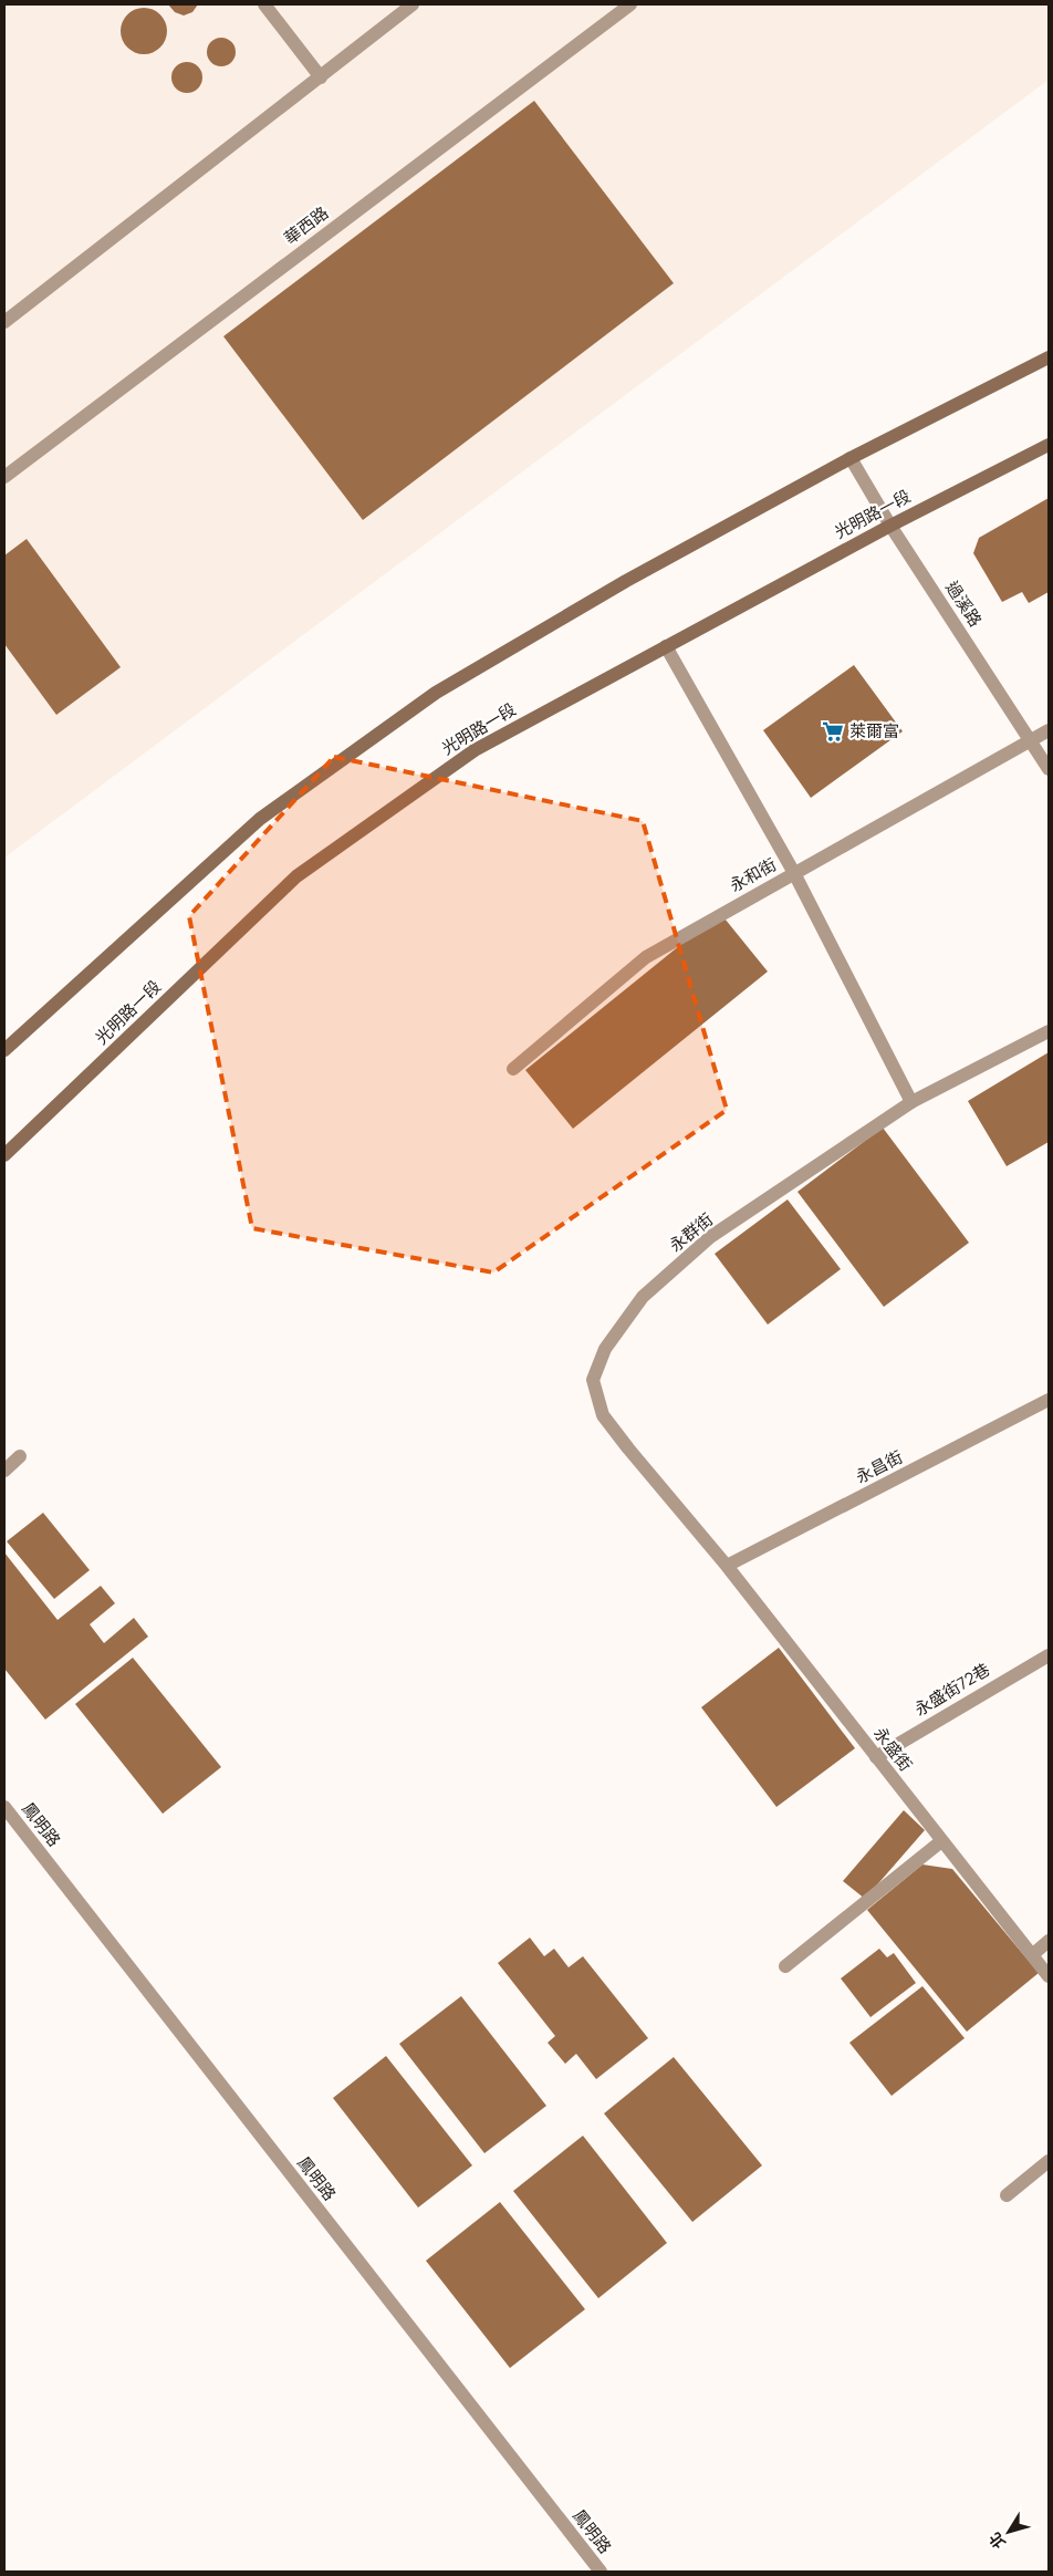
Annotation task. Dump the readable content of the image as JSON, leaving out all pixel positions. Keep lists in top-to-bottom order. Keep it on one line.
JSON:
{"streets":{"street":["華西路","光明路一段","過溪路","永和街","永群街","永昌街","永盛街72巷","永盛街","鳳明路"]},"crossings":[["光明路一段","過溪路"],["過溪路","永和街"],["永群街","永昌街"],["永群街","永盛街"],["永昌街","永盛街"],["永盛街72巷","永盛街"]],"places":{"supermarket":["萊爾富"]},"north":"bottom left"}
